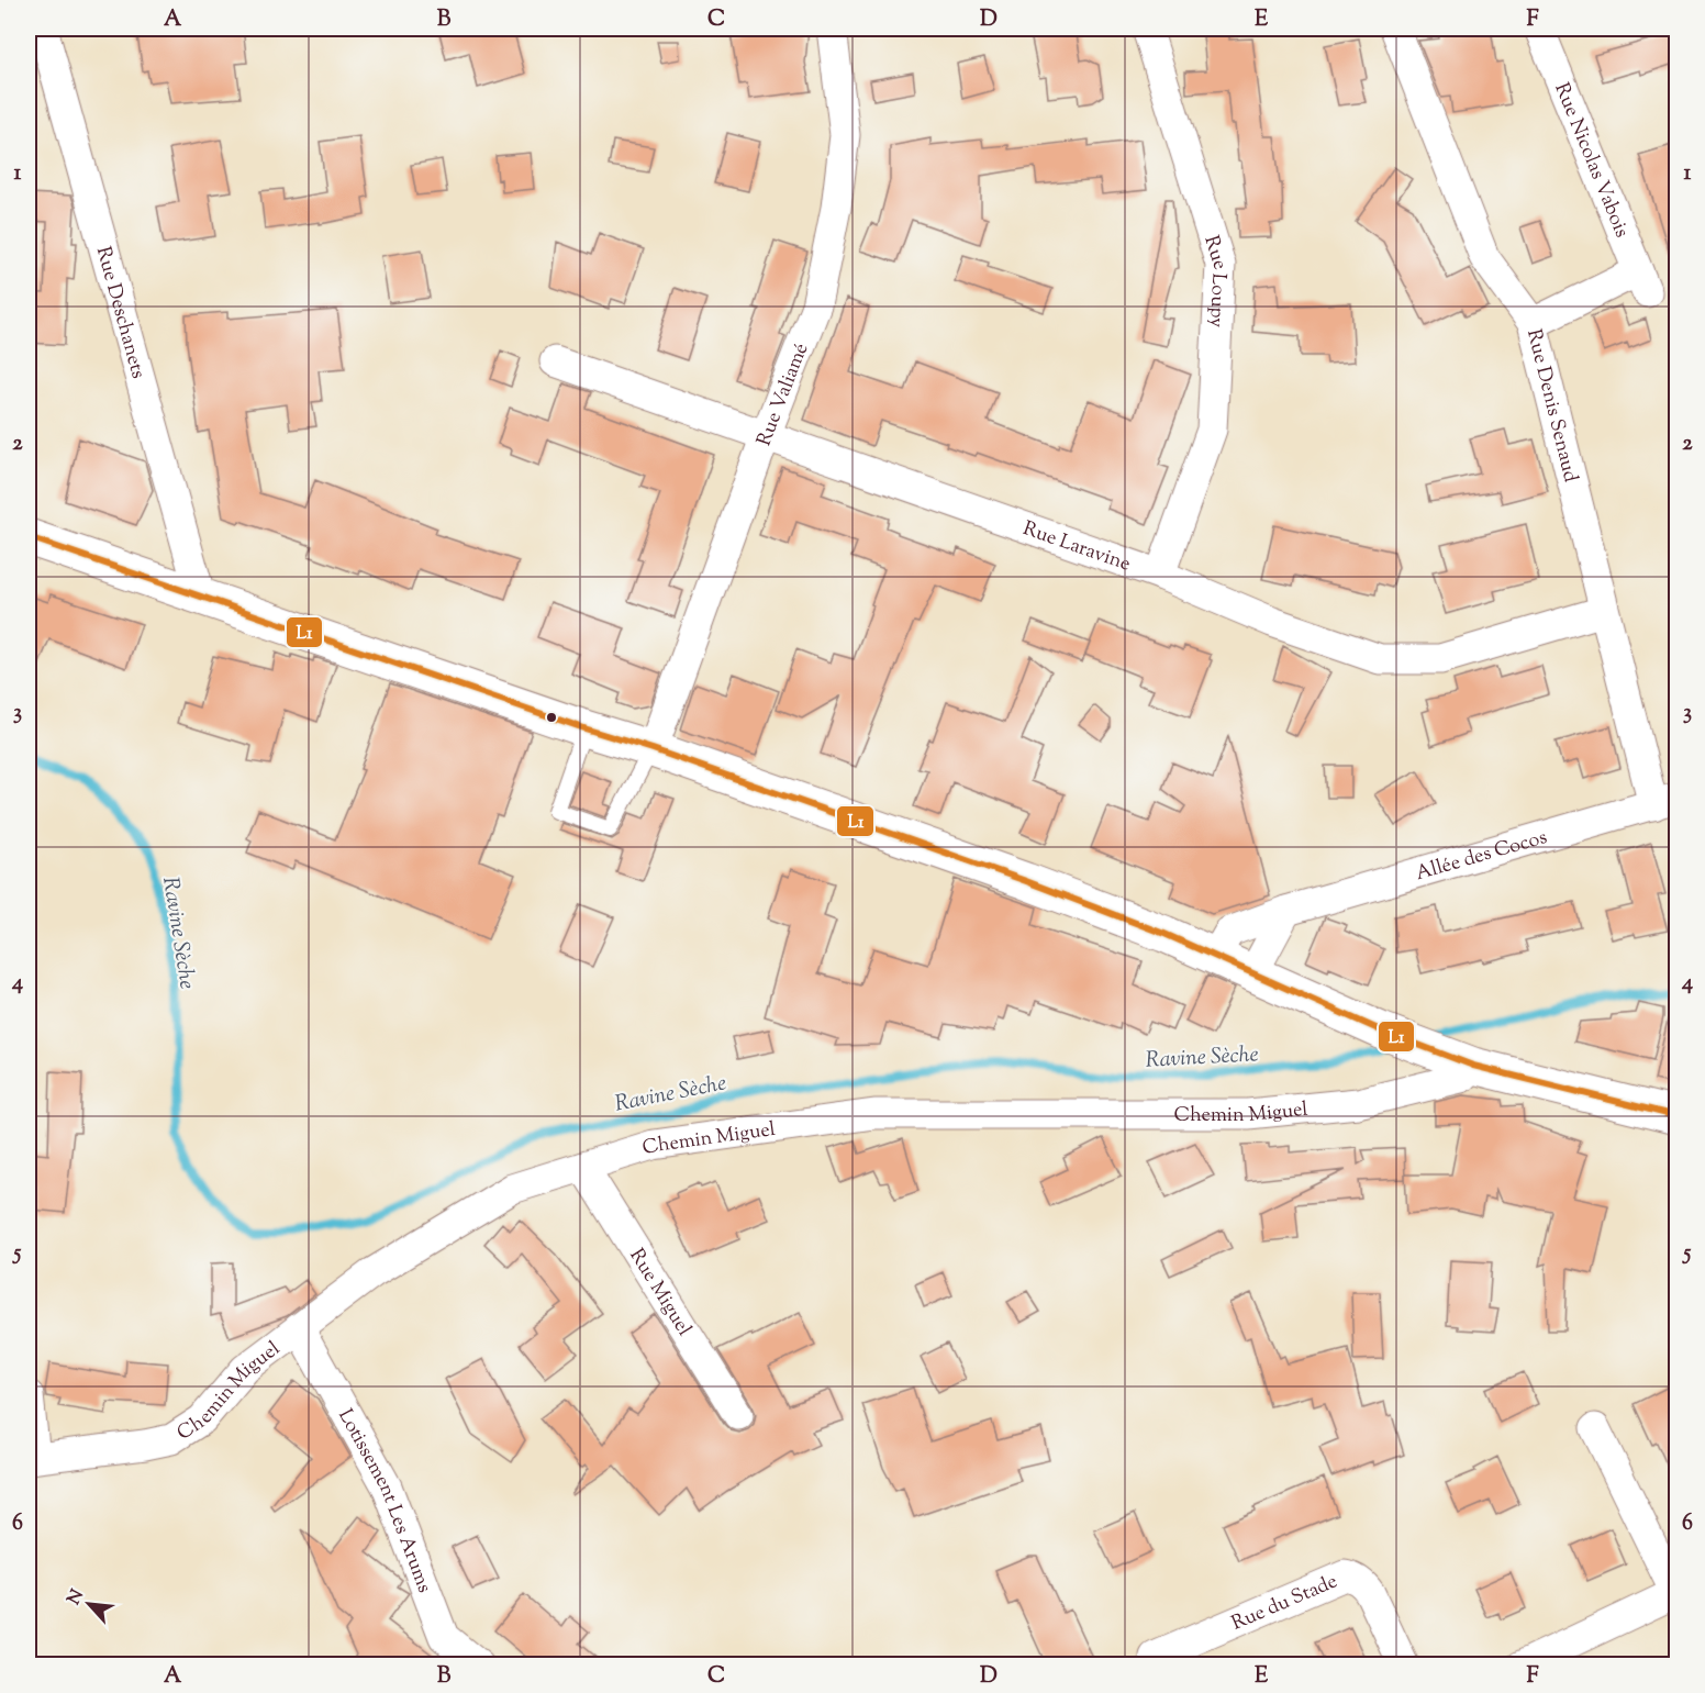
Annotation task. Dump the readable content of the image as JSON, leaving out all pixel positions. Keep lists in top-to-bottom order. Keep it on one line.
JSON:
{"streets":{"street":["Rue Nicolas Vabois","Rue Loupy","Rue Deschanets","Rue Valiamé","Rue Denis Senaud","Rue Laravine","Allée des Cocos","Chemin Miguel","Rue Miguel","Lotissement Les Arums","Rue du Stade"]},"crossings":[["Rue Nicolas Vabois","Rue Denis Senaud"],["Rue Loupy","Rue Laravine"],["Rue Valiamé","Rue Laravine"],["Rue Denis Senaud","Rue Laravine"],["Rue Denis Senaud","Allée des Cocos"],["Chemin Miguel","Rue Miguel"],["Chemin Miguel","Lotissement Les Arums"]],"water":["Ravine Sèche"],"lines":["transit line L1"],"north":"top left","grid":{"columns":["A","B","C","D","E","F"],"rows":["1","2","3","4","5","6"]}}
